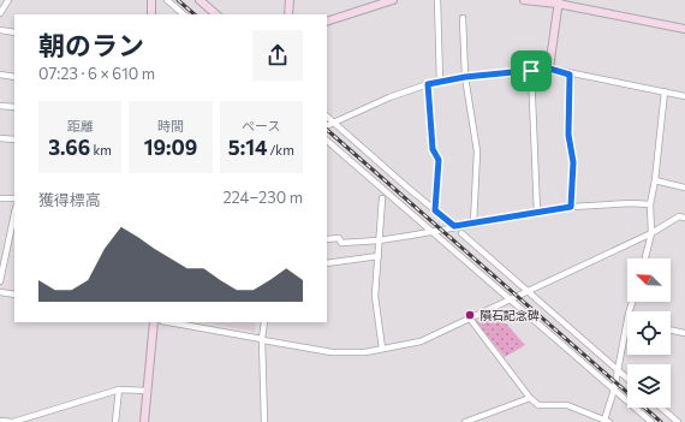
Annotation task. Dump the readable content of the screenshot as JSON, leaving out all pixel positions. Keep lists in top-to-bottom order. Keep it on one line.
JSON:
{"places":["隕石記念碑"],"north":"top left","page":{"heading":["朝のラン","07:23 · 6 × 610 m"],"stats":[["距離","3.66 km"],["時間","19:09"],["ペース","5:14 /km"]],"chart":["獲得標高","224–230 m"]}}
